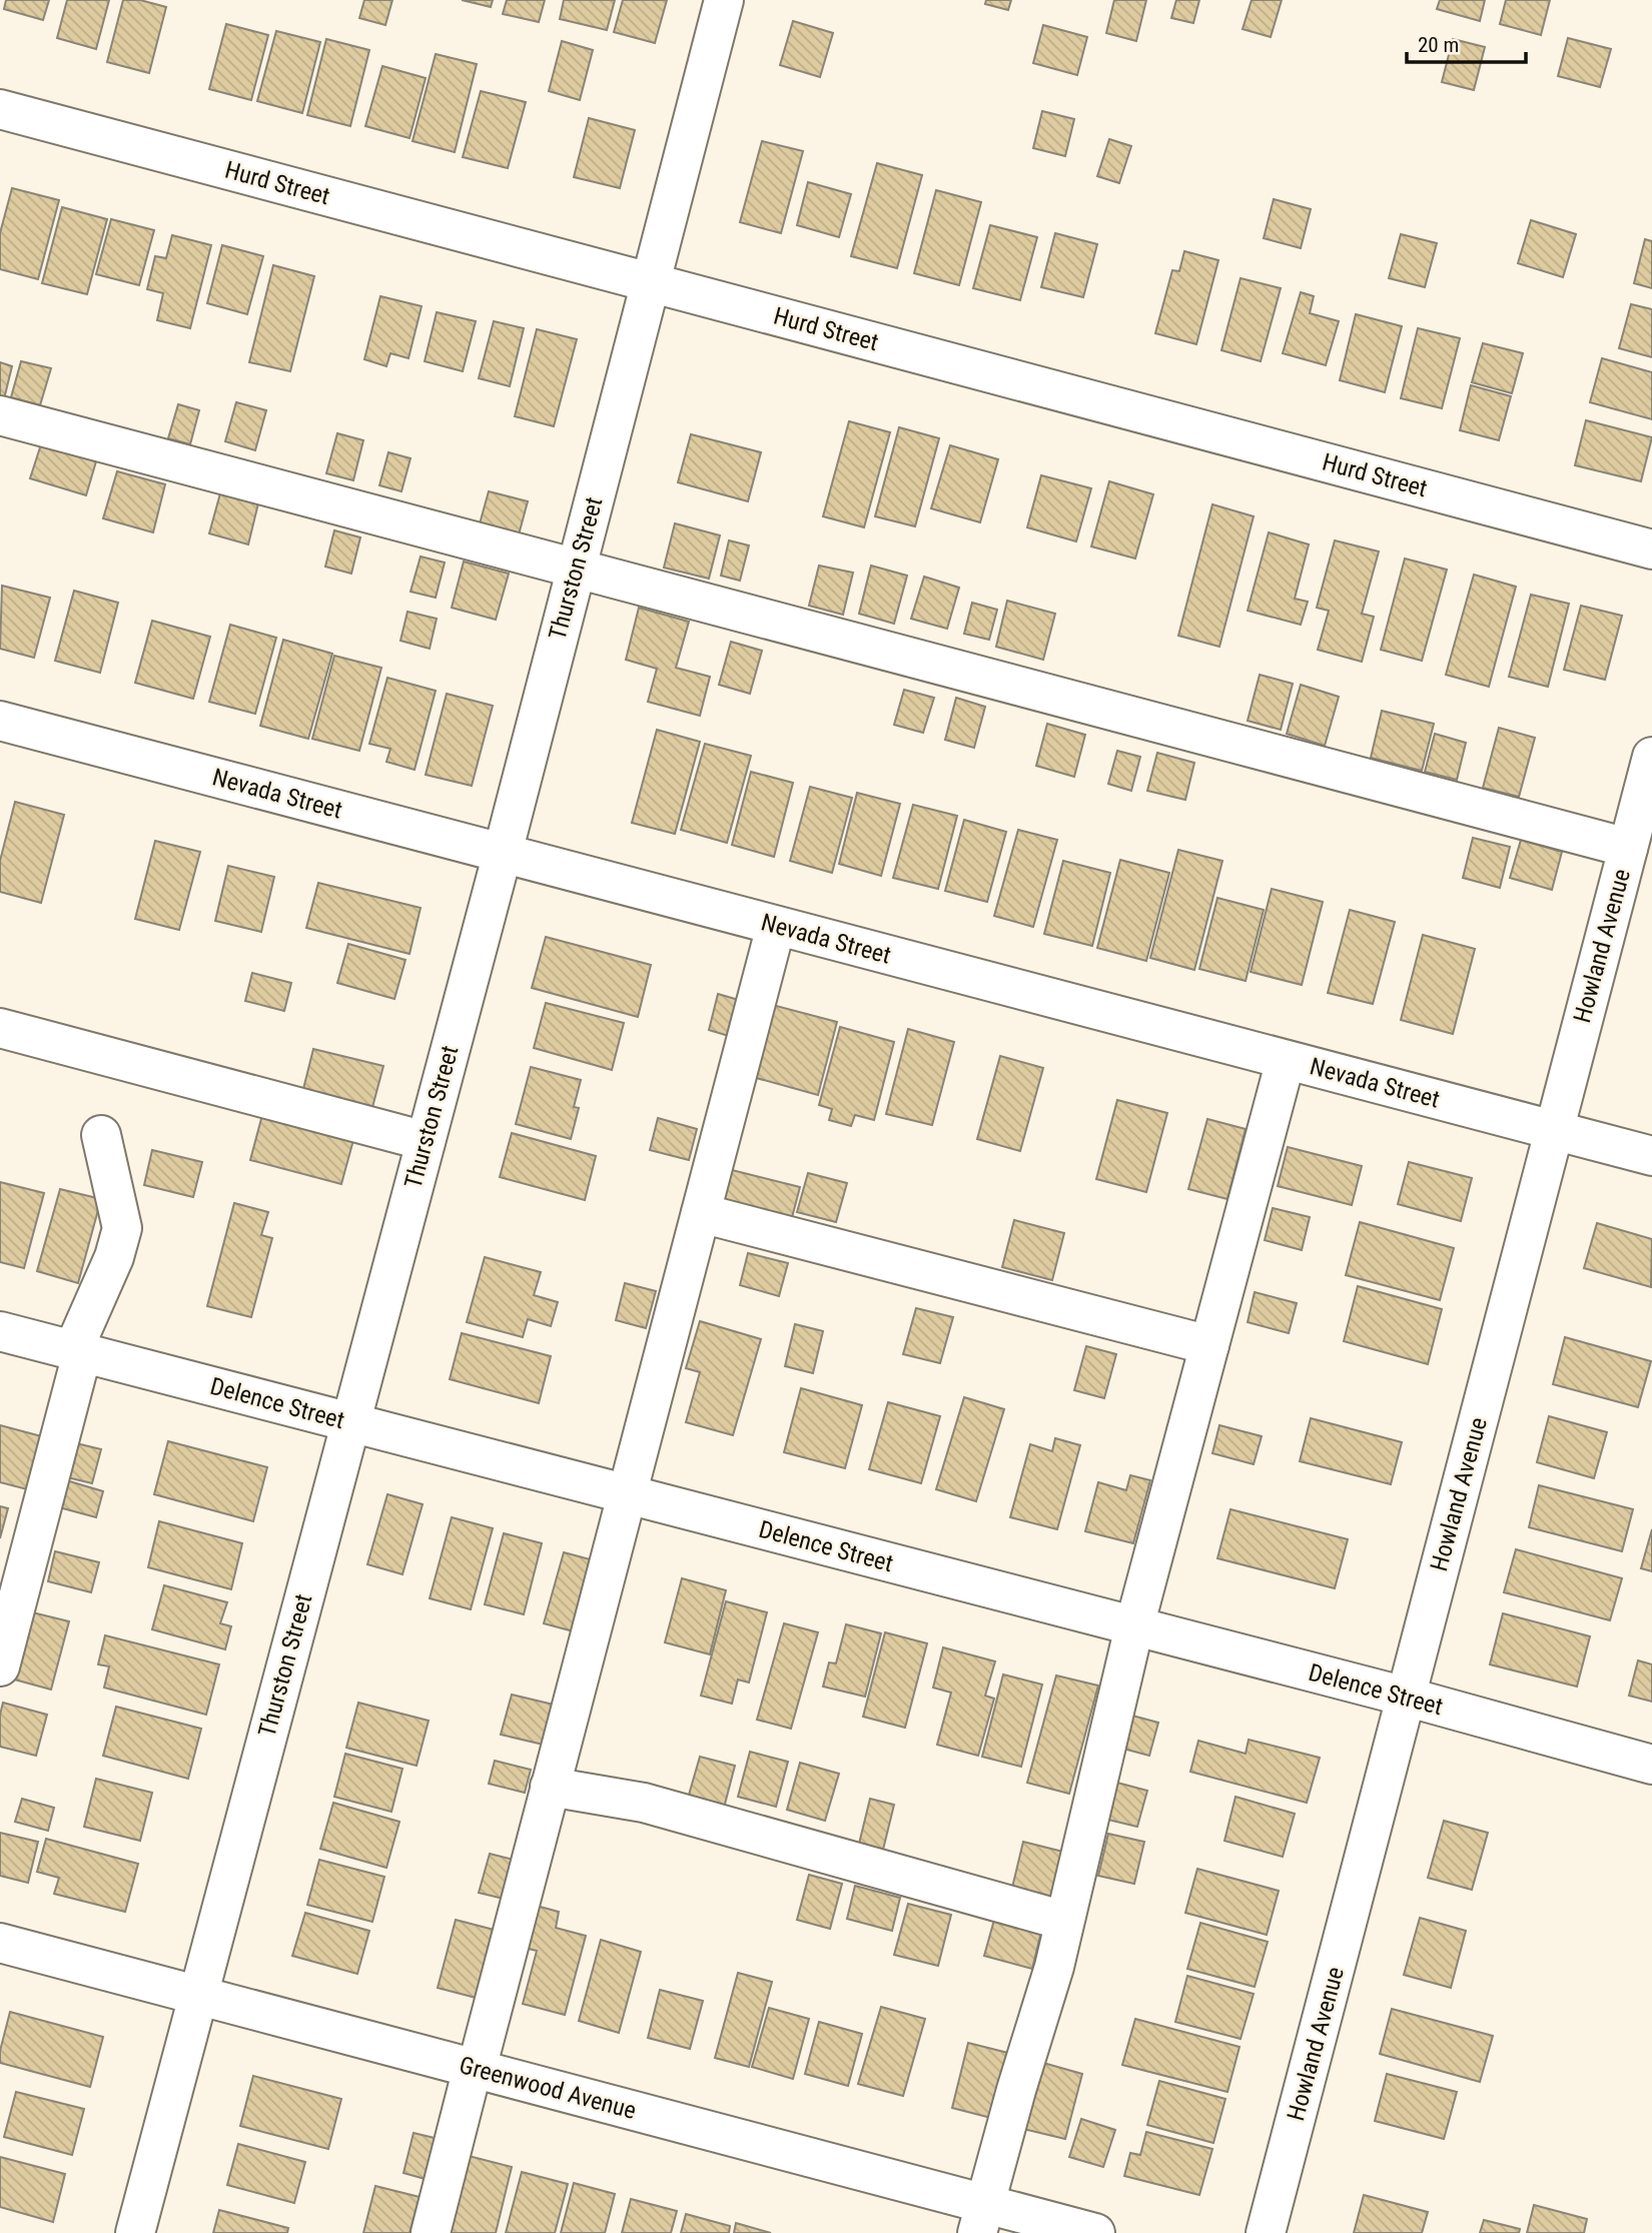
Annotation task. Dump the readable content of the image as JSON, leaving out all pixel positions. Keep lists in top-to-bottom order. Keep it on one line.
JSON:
{"streets":{"street":["Hurd Street","Thurston Street","Nevada Street","Howland Avenue","Delence Street","Greenwood Avenue"]},"crossings":[["Hurd Street","Thurston Street"],["Thurston Street","Nevada Street"],["Thurston Street","Delence Street"],["Thurston Street","Greenwood Avenue"],["Nevada Street","Howland Avenue"],["Howland Avenue","Delence Street"]],"scale_bar":"20 m"}
